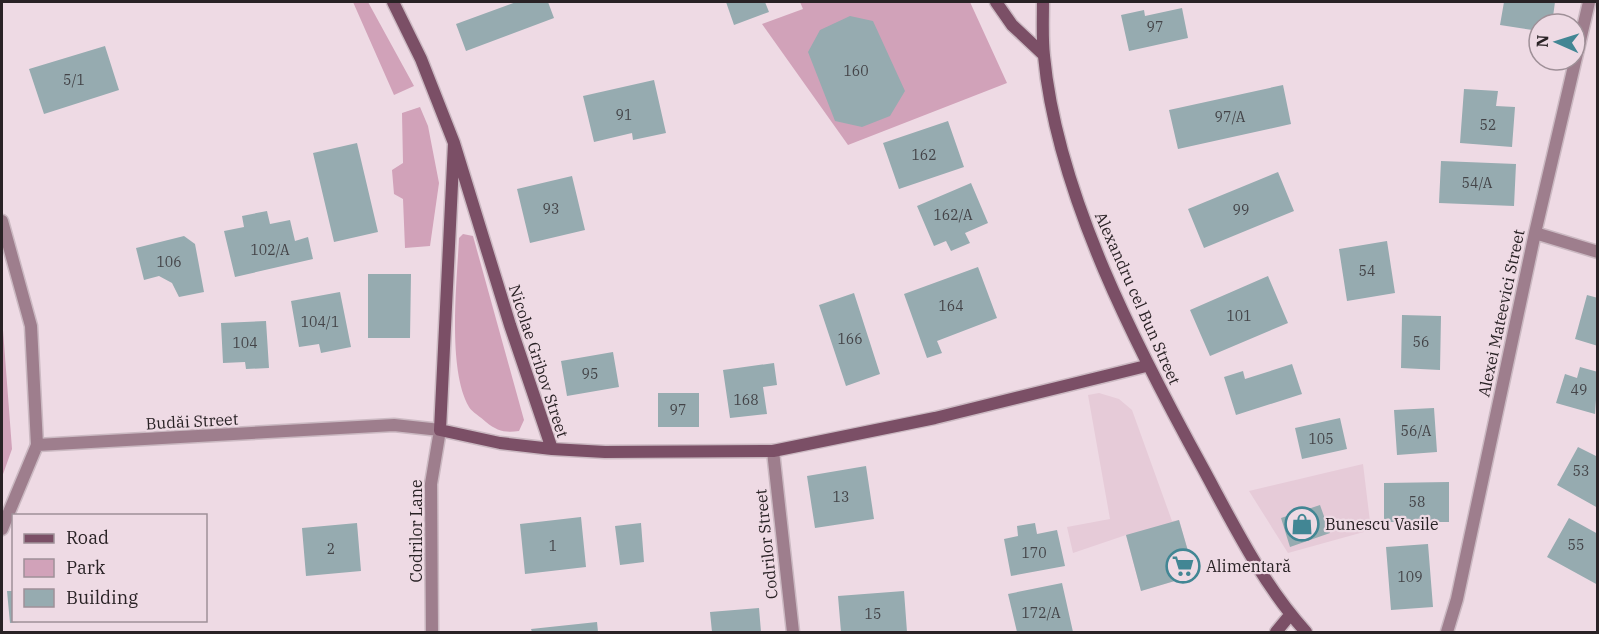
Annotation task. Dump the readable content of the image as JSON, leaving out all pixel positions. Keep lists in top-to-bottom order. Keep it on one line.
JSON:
{"streets":{"street":["Alexandru cel Bun Street","Alexei Mateevici Street","Nicolae Gribov Street","Budăi Street","Codrilor Lane","Codrilor Street"]},"crossings":[["Nicolae Gribov Street","Budăi Street"],["Nicolae Gribov Street","Codrilor Lane"],["Budăi Street","Codrilor Lane"]],"places":{"shop":["Bunescu Vasile"],"supermarket":["Alimentară"]},"house_numbers":["97","160","5/1","91","97/A","52","162","54/A","93","99","162/A","102/A","106","54","164","101","104/1","166","56","104","95","49","168","97","56/A","105","53","13","58","55","1","2","170","109","172/A","15"],"legend":["Road","Park","Building"],"north":"left"}
